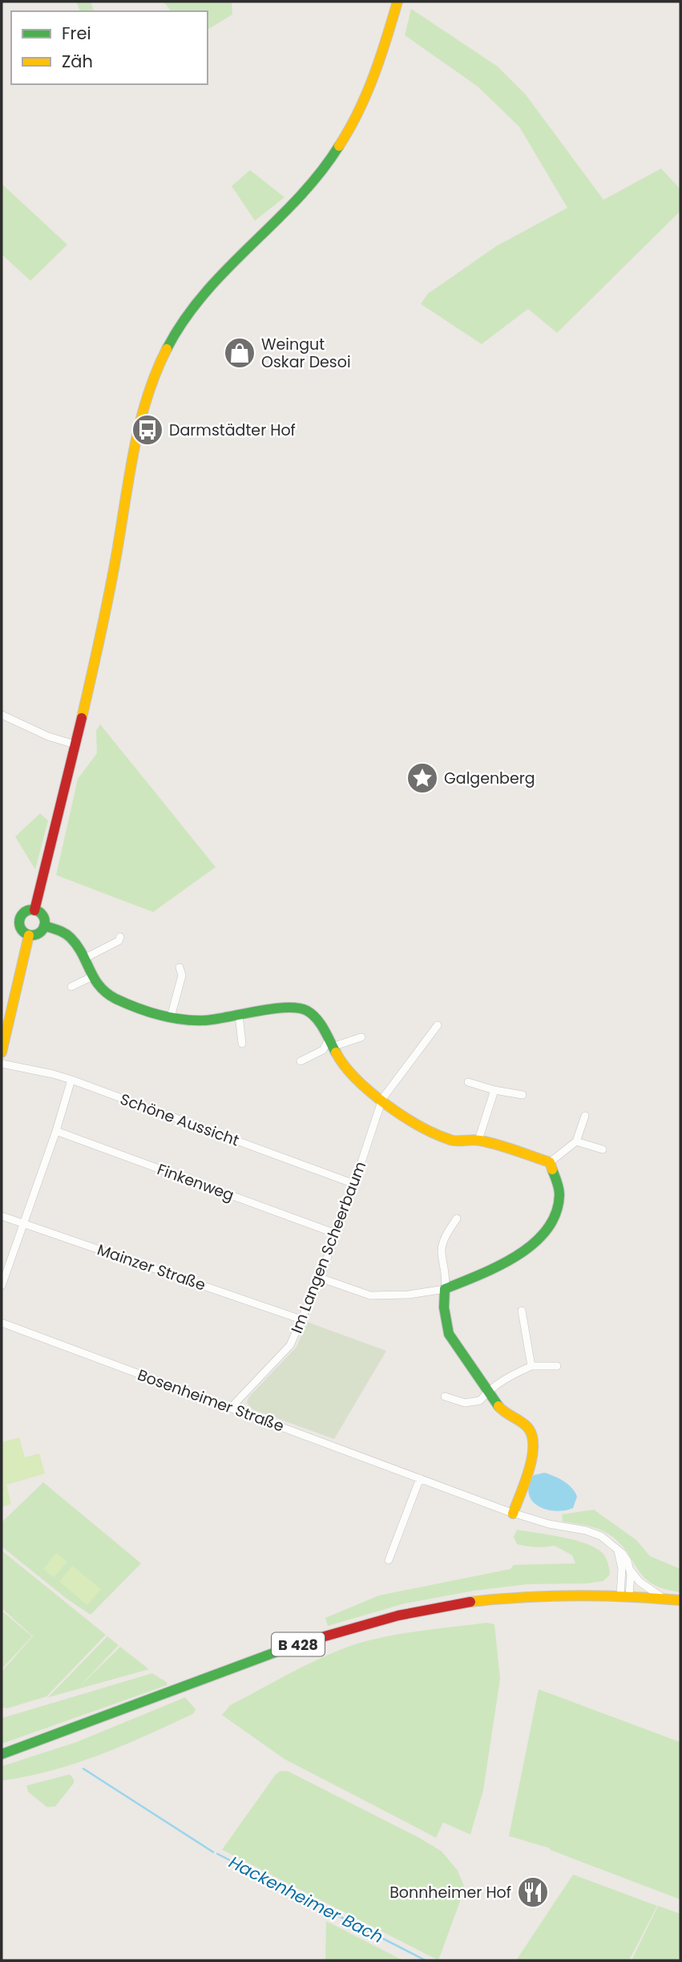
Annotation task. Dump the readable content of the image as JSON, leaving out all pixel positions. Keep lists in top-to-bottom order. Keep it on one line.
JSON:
{"streets":{"main road":["B 428"],"street":["Schöne Aussicht","Finkenweg","Im Langen Scheerbaum","Mainzer Straße","Bosenheimer Straße"]},"crossings":[["Schöne Aussicht","Im Langen Scheerbaum"],["Finkenweg","Im Langen Scheerbaum"],["Im Langen Scheerbaum","Mainzer Straße"],["Im Langen Scheerbaum","Bosenheimer Straße"]],"water":["Hackenheimer Bach"],"places":{"shop":["Weingut Oskar Desoi"],"bus stop":["Darmstädter Hof"],"place":["Galgenberg"],"restaurant":["Bonnheimer Hof"]},"legend":["Frei","Zäh"]}
